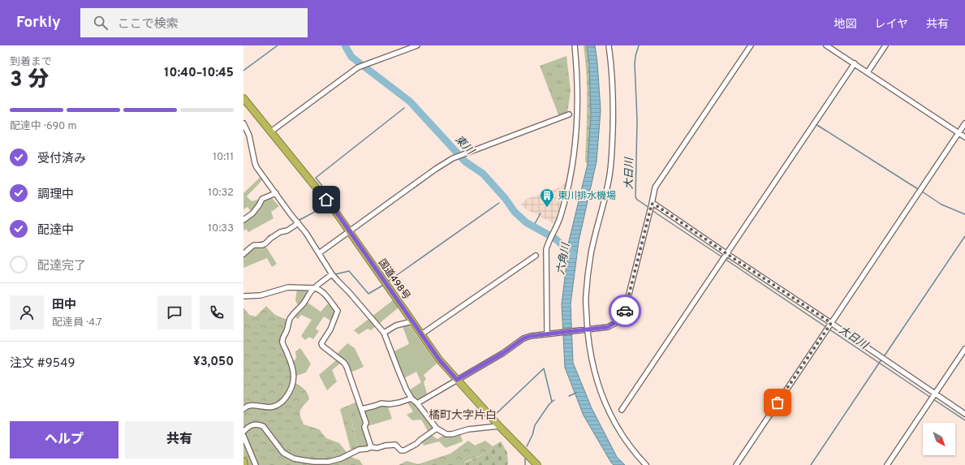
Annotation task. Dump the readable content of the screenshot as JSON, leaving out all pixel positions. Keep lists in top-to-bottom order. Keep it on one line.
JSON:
{"streets":{"highway":["国道498号"]},"districts":["橘町大字片白"],"water":["東川","大日川","六角川"],"places":{"building":["東川排水機場"]},"north":"bottom right","page":{"header":"Forkly","search":"ここで検索","nav":["地図","レイヤ","共有"],"heading":["3 分","到着まで","10:40–10:45"],"panel":["田中","配達員 · 4.7","注文 #9549","¥3,050"],"bar":"配達中 · 690 m","list":[["受付済み","10:11"],["調理中","10:32"],["配達中","10:33"],"配達完了"],"buttons":["ヘルプ","共有"]}}
